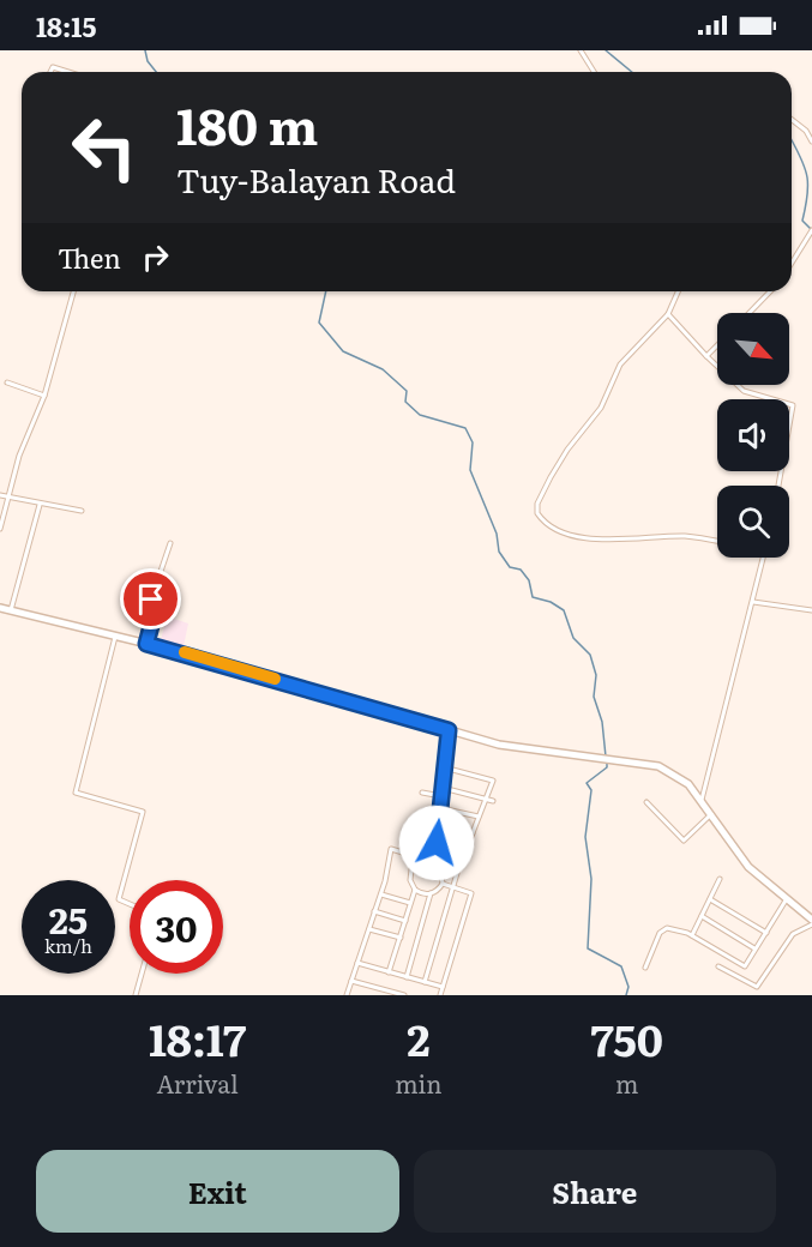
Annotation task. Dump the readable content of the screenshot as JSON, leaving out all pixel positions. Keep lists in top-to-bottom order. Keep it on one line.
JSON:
{"north":"bottom right","page":{"status":"18:15","turn":["180 m","Tuy-Balayan Road"],"then":"Then","speed":"25 km/h","limit":"30","eta":["18:17","Arrival","2","min","750","m"],"buttons":["Exit","Share"]}}
